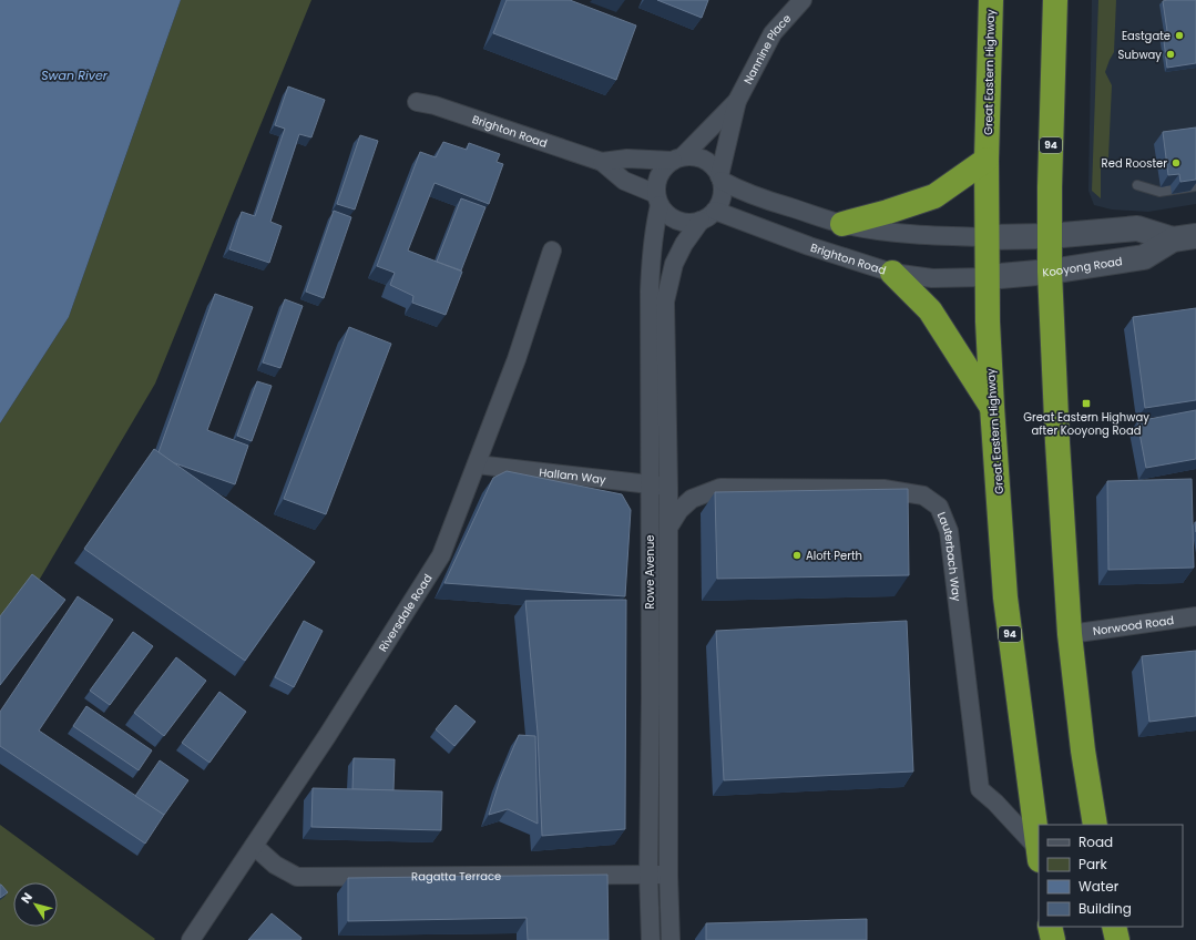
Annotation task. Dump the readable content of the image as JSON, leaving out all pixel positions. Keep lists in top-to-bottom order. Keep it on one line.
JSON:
{"streets":{"highway":["Great Eastern Highway","94"],"street":["Nannine Place","Brighton Road","Kooyong Road","Hallam Way","Lauterbach Way","Rowe Avenue","Riversdale Road","Norwood Road","Ragatta Terrace"]},"crossings":[["Nannine Place","Brighton Road"],["Nannine Place","Rowe Avenue"],["Great Eastern Highway","Brighton Road"],["Great Eastern Highway","Kooyong Road"],["Great Eastern Highway","Lauterbach Way"],["Brighton Road","Kooyong Road"],["Brighton Road","Rowe Avenue"],["94","Kooyong Road"],["94","Norwood Road"],["Hallam Way","Rowe Avenue"],["Hallam Way","Riversdale Road"],["Lauterbach Way","Rowe Avenue"],["Rowe Avenue","Ragatta Terrace"],["Riversdale Road","Ragatta Terrace"]],"water":["Swan River"],"places":{"other":["Eastgate","Subway","Red Rooster","Aloft Perth"],"transit":["Great Eastern Highway after Kooyong Road"]},"legend":["Road","Park","Water","Building"],"north":"top left"}
